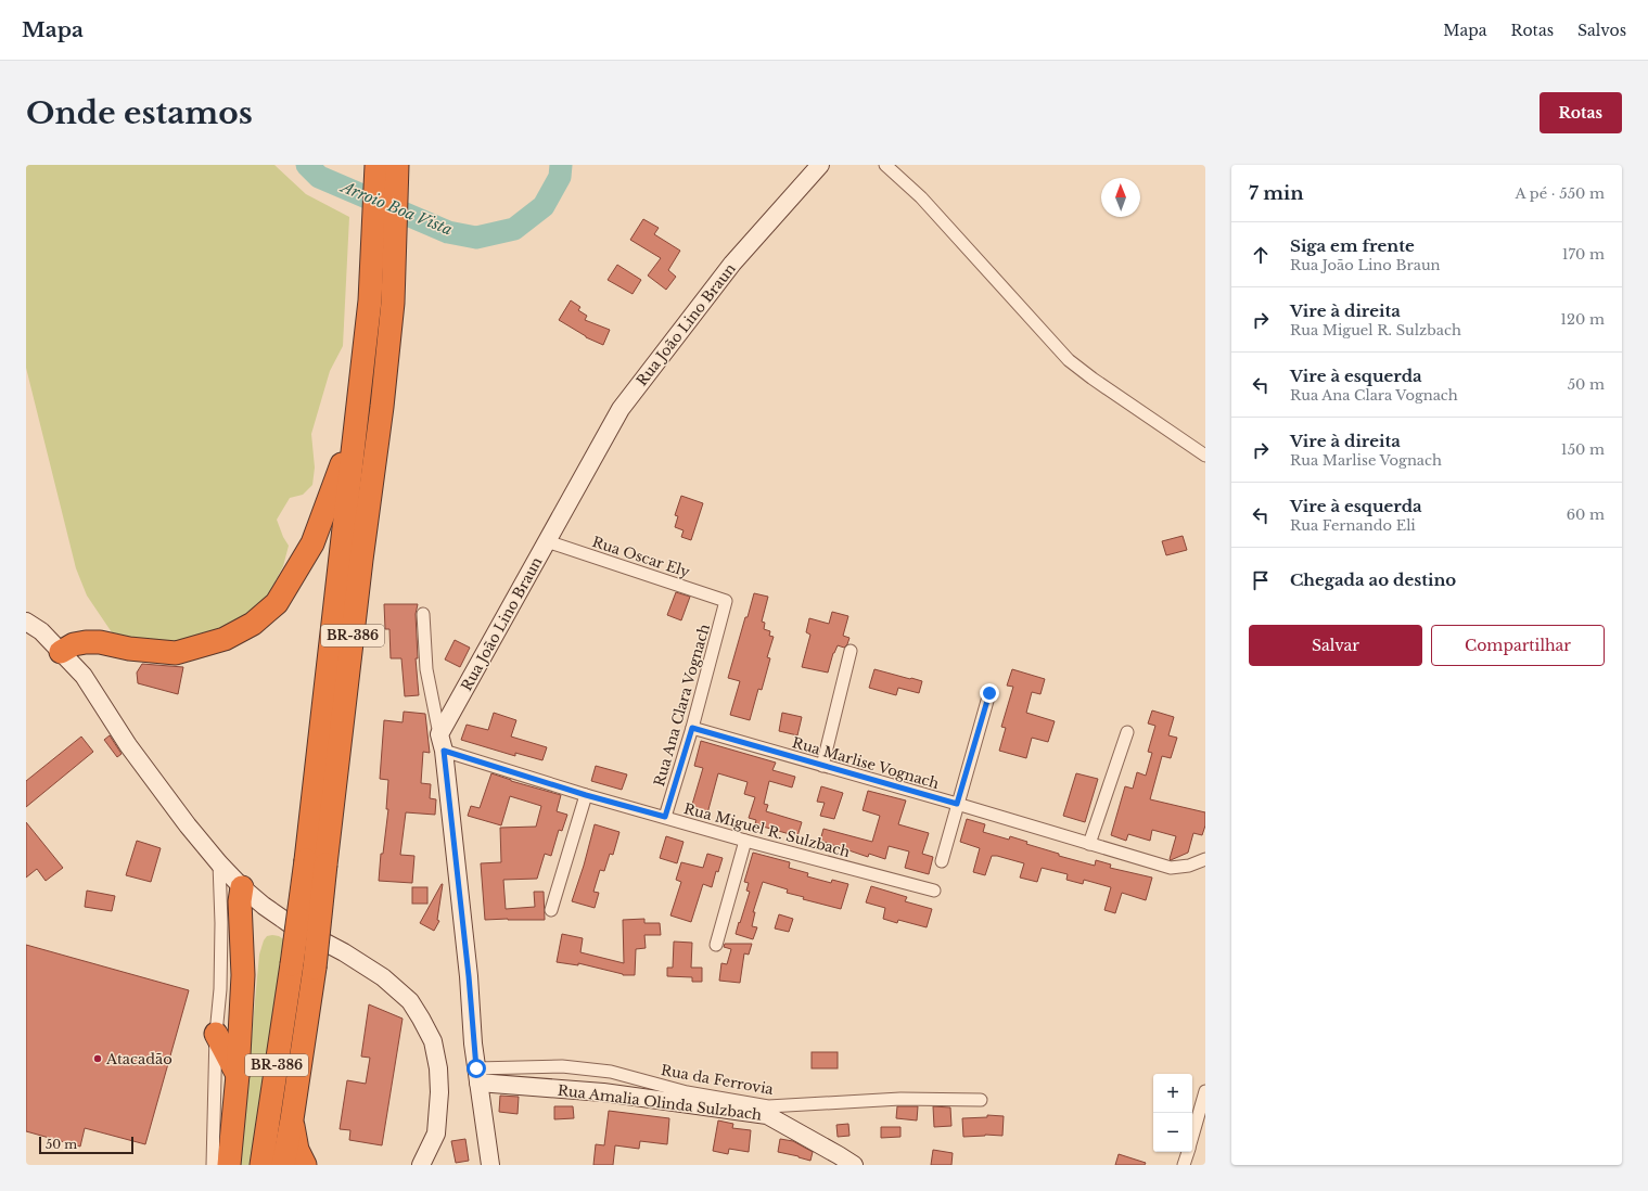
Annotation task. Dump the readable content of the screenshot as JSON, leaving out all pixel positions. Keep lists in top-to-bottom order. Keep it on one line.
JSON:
{"streets":{"highway":["BR-386"],"street":["Rua João Lino Braun","Rua Oscar Ely","Rua Ana Clara Vognach","Rua Marlise Vognach","Rua Miguel R. Sulzbach","Rua da Ferrovia","Rua Amalia Olinda Sulzbach"]},"crossings":[["Rua João Lino Braun","Rua Oscar Ely"],["Rua João Lino Braun","Rua Miguel R. Sulzbach"],["Rua Oscar Ely","Rua Ana Clara Vognach"],["Rua Ana Clara Vognach","Rua Marlise Vognach"],["Rua Ana Clara Vognach","Rua Miguel R. Sulzbach"],["Rua da Ferrovia","Rua Amalia Olinda Sulzbach"]],"water":["Arroio Boa Vista"],"places":["Atacadão"],"scale_bar":"50 m","north":"top","page":{"header":"Mapa","nav":["Mapa","Rotas","Salvos"],"buttons":["Rotas",["Salvar","Compartilhar"]],"title":"Onde estamos","heading":["7 min","A pé · 550 m"],"list":[["Siga em frente","Rua João Lino Braun","170 m"],["Vire à direita","Rua Miguel R. Sulzbach","120 m"],["Vire à esquerda","Rua Ana Clara Vognach","50 m"],["Vire à direita","Rua Marlise Vognach","150 m"],["Vire à esquerda","Rua Fernando Eli","60 m"],"Chegada ao destino"],"map_buttons":["+","−"],"scale":"50 m"}}
